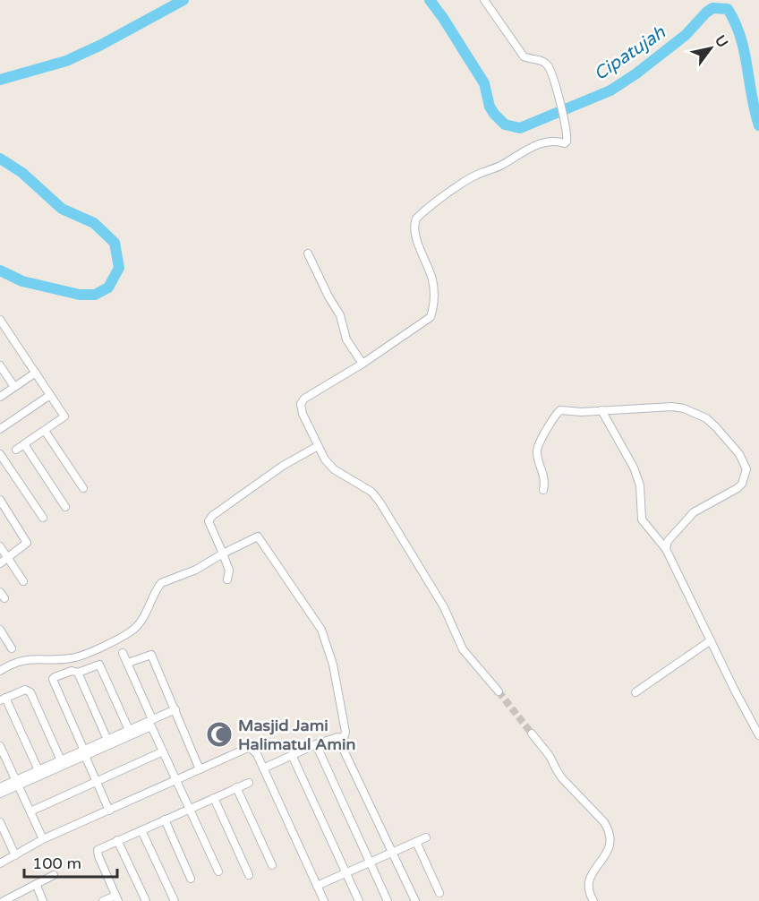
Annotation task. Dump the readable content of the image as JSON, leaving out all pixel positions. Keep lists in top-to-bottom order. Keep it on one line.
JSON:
{"water":["Cipatujah"],"places":{"mosque":["Masjid Jami Halimatul Amin"]},"scale_bar":"100 m","north":"top right"}
